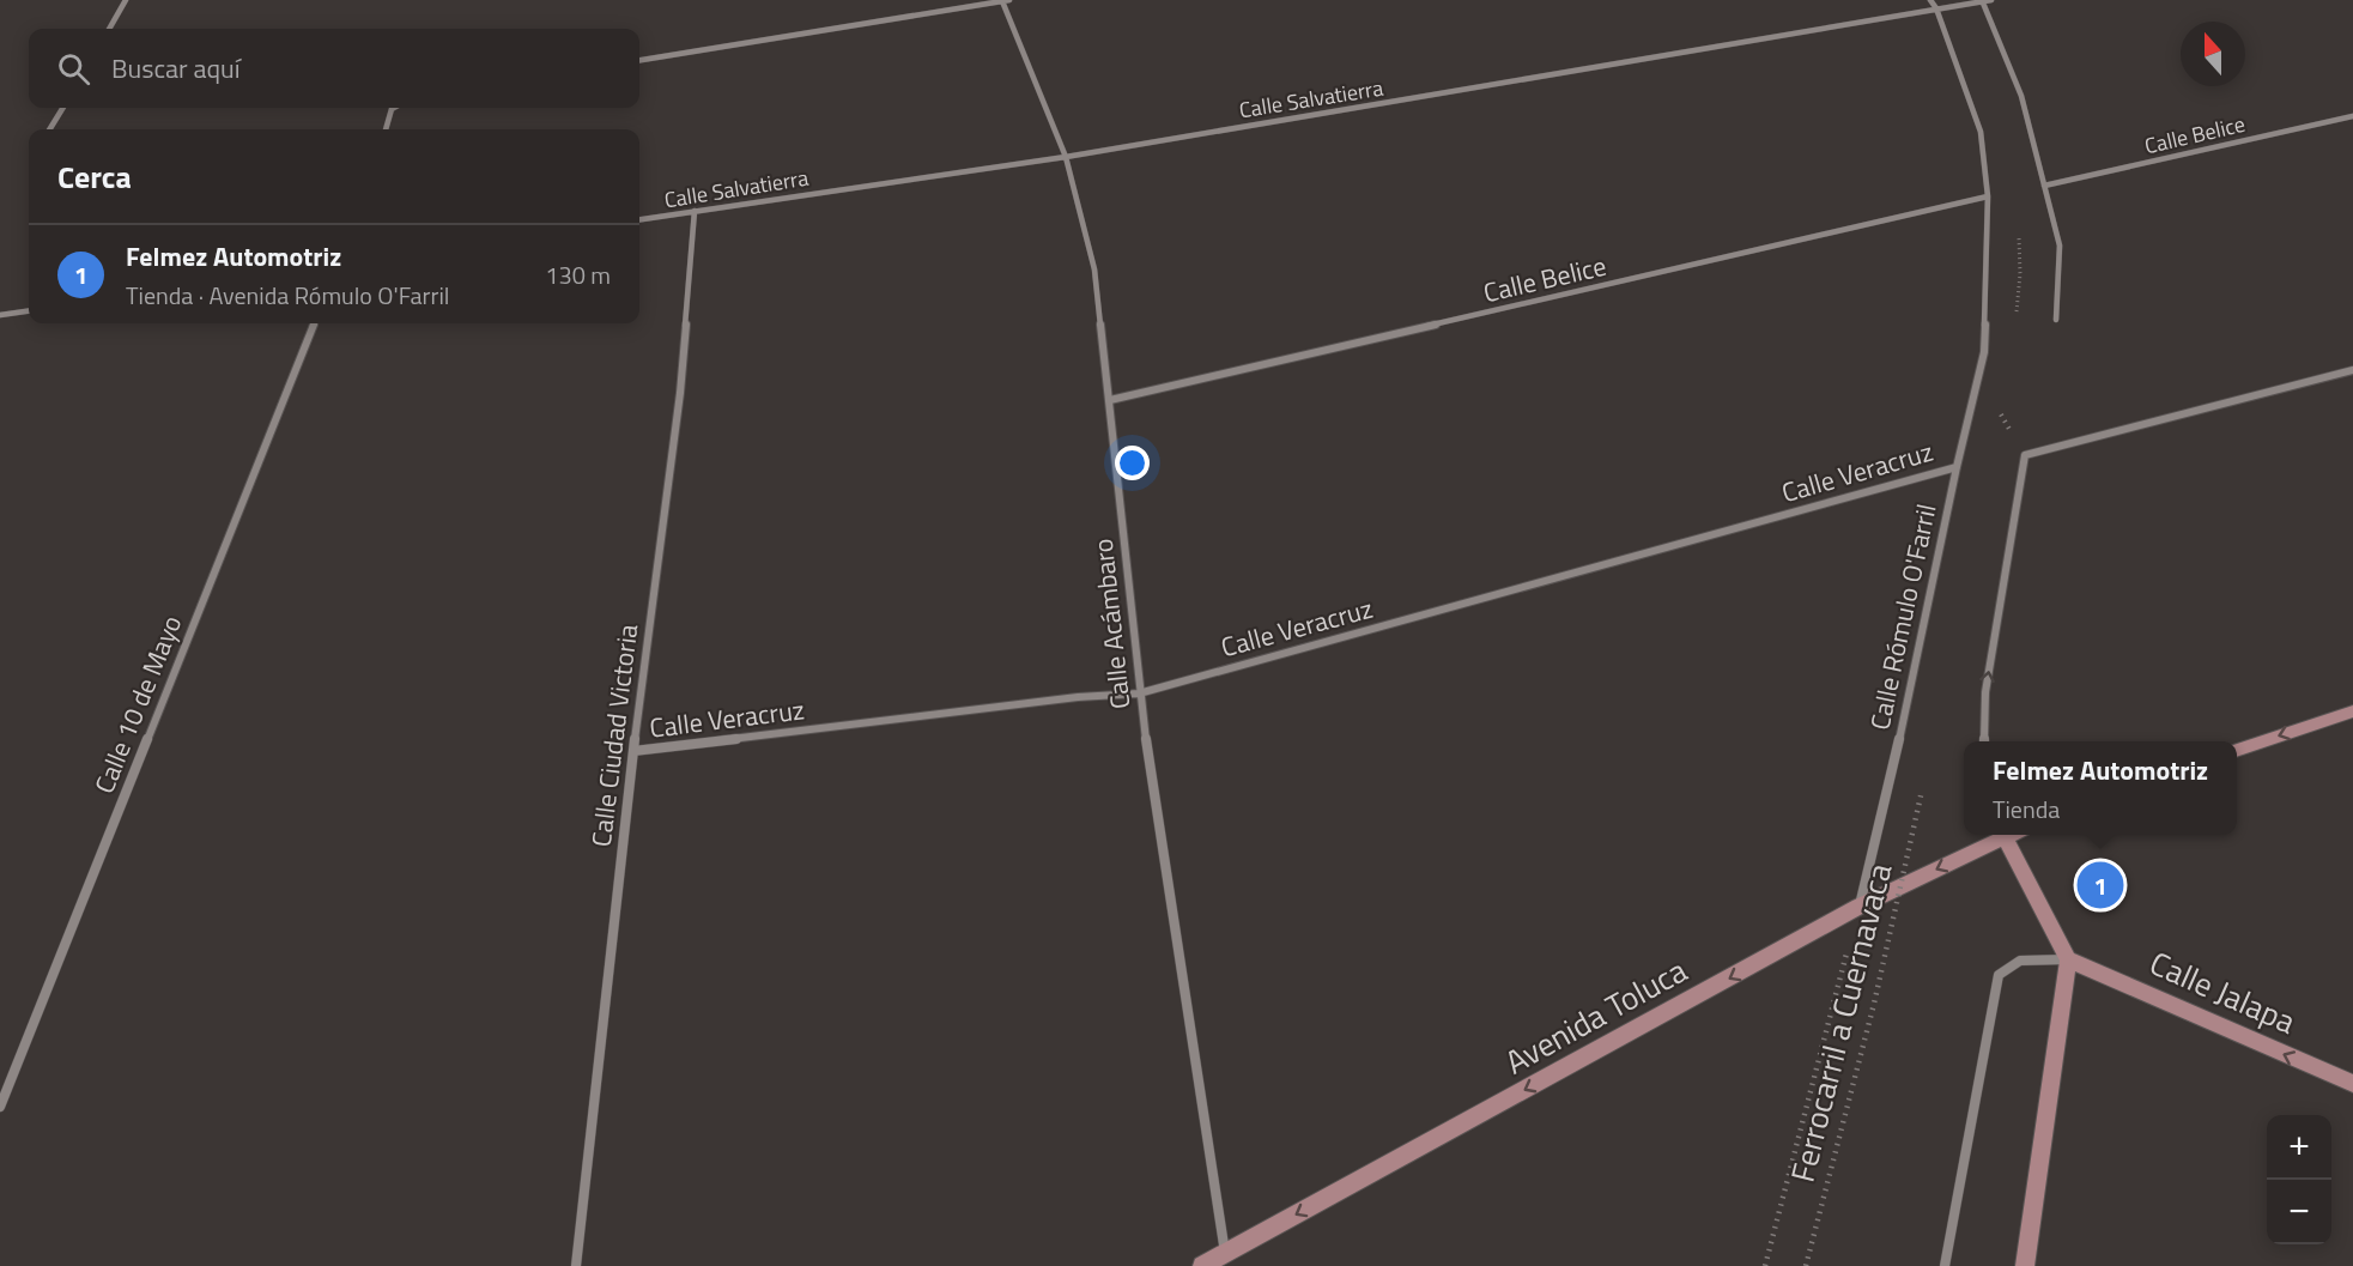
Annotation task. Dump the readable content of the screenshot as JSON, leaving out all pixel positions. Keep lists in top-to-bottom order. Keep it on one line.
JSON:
{"streets":{"street":["Calle Salvatierra","Calle Belice","Calle Veracruz","Calle Rómulo O'Farril","Calle Acámbaro","Calle 10 de Mayo","Calle Ciudad Victoria","Calle Jalapa","Avenida Toluca"],"path":["Ferrocarril a Cuernavaca"]},"crossings":[["Calle Salvatierra","Calle Rómulo O'Farril"],["Calle Salvatierra","Calle Acámbaro"],["Calle Salvatierra","Calle Ciudad Victoria"],["Calle Belice","Calle Rómulo O'Farril"],["Calle Belice","Calle Acámbaro"],["Calle Veracruz","Calle Rómulo O'Farril"],["Calle Veracruz","Calle Acámbaro"],["Calle Veracruz","Calle Ciudad Victoria"],["Calle Rómulo O'Farril","Avenida Toluca"],["Calle Acámbaro","Avenida Toluca"]],"one_way":["Calle Jalapa","Avenida Toluca"],"north":"top","page":{"search":"Buscar aquí","heading":"Cerca","list":[{"mark":"1","name":"Felmez Automotriz","note":"Tienda · Avenida Rómulo O'Farril","value":"130 m"}],"popup":["Felmez Automotriz","Tienda"],"pins":"1","map_buttons":["+","−"]}}
